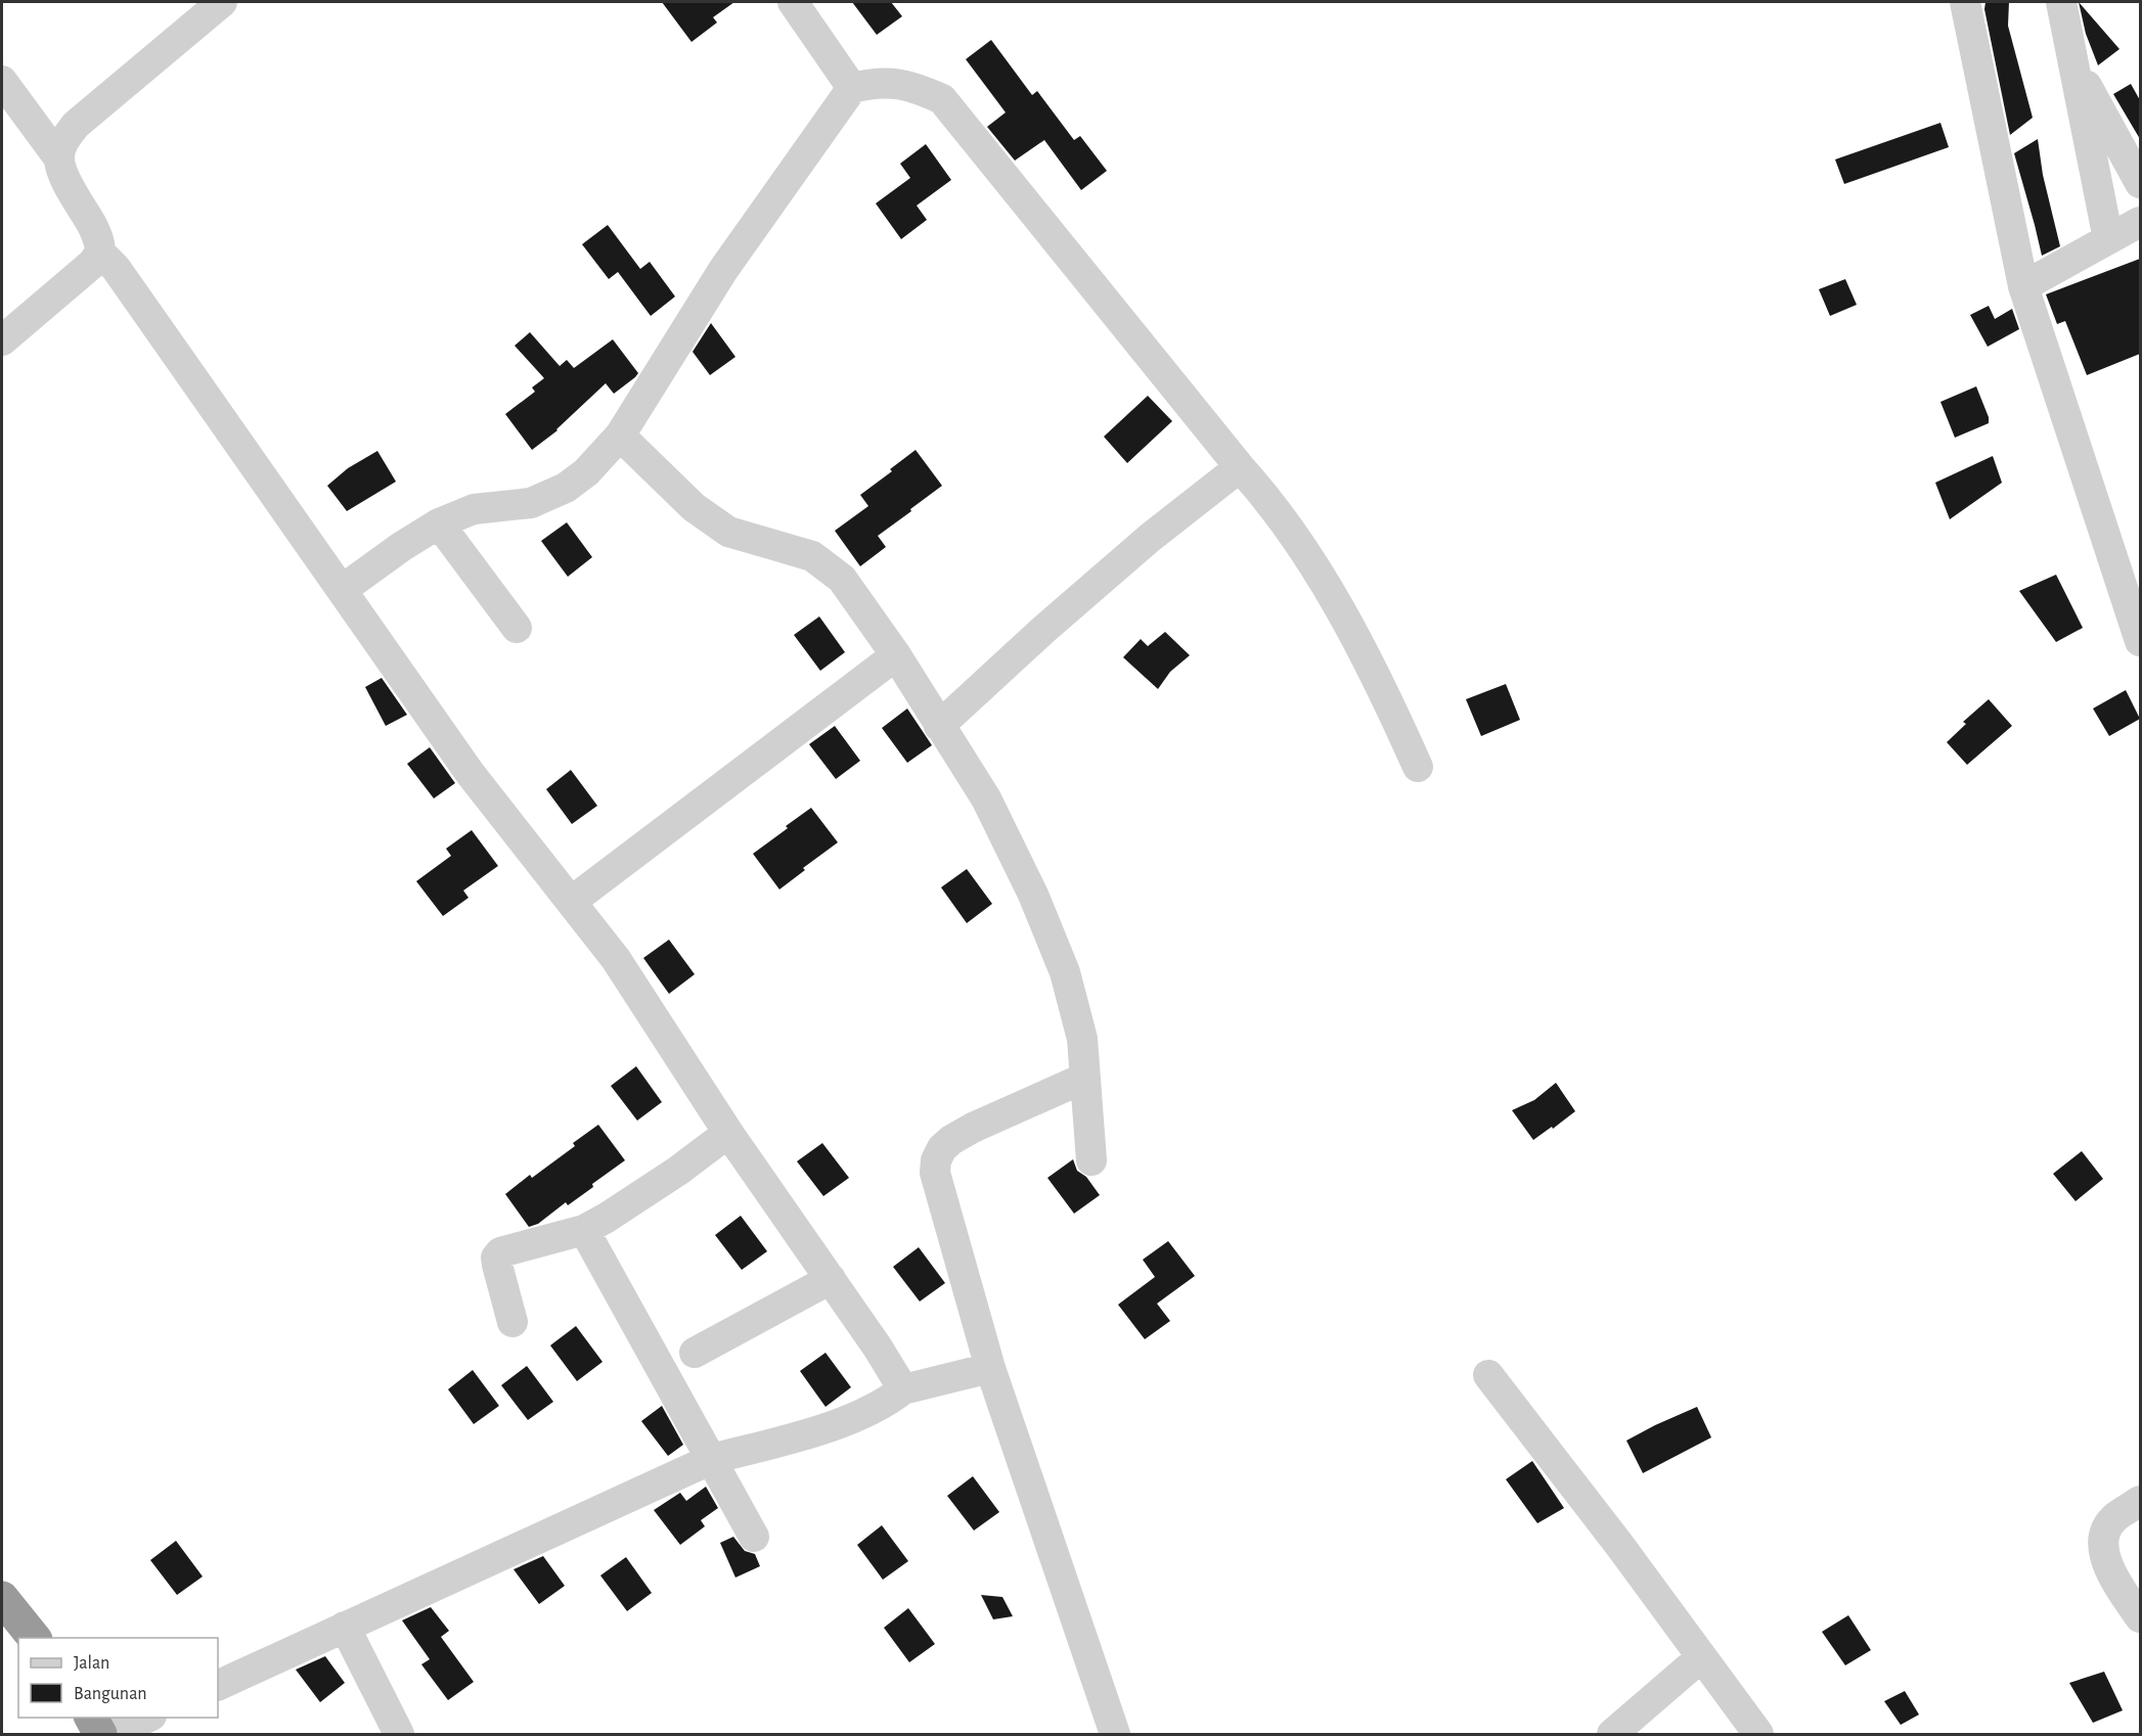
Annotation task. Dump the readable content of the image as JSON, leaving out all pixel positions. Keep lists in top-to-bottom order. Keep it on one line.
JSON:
{"legend":["Jalan","Bangunan"]}
